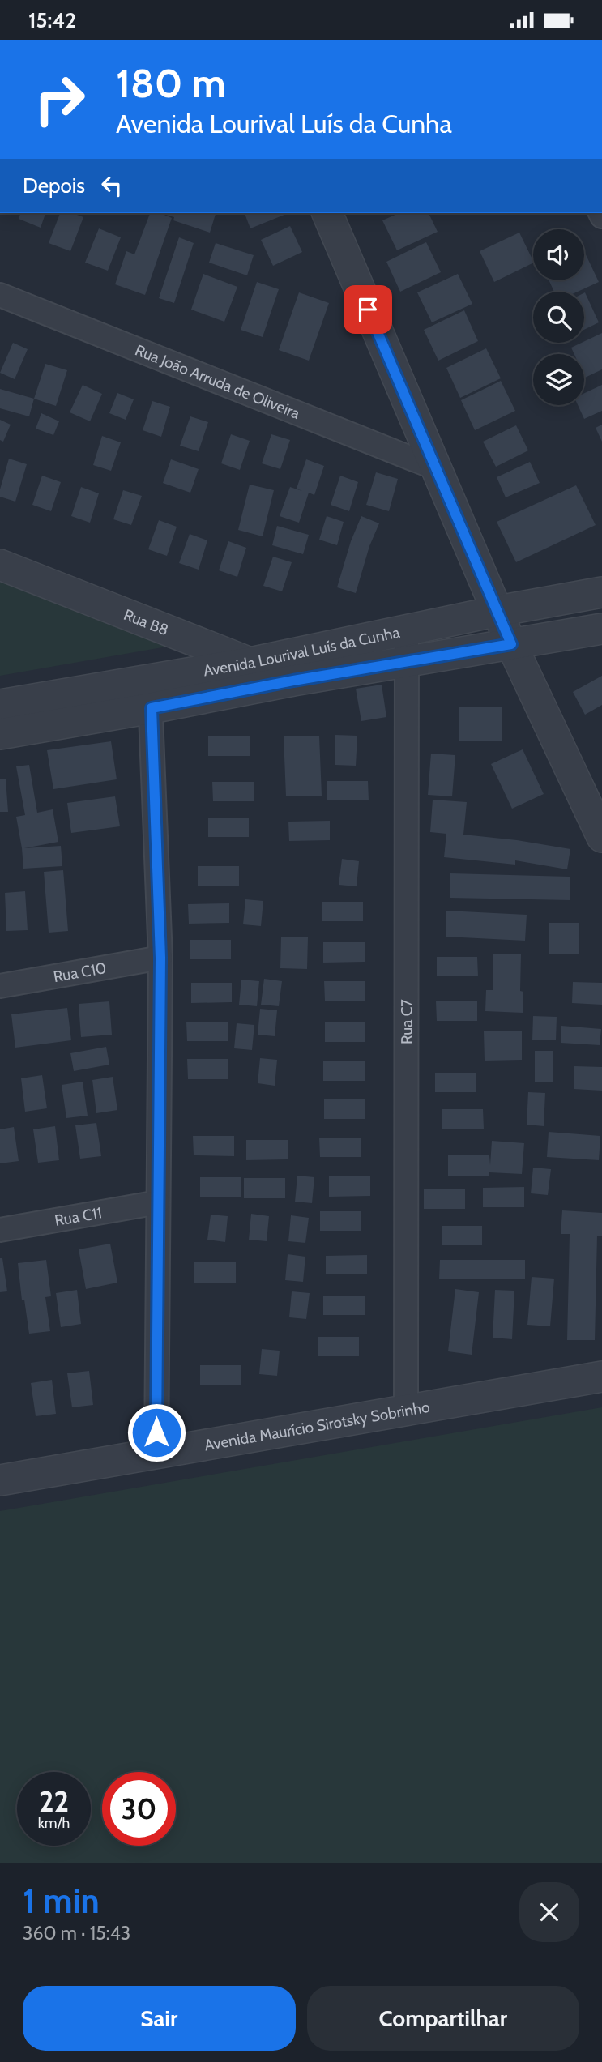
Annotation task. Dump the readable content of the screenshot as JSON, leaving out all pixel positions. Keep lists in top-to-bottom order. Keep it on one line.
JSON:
{"streets":{"street":["Rua João Arruda de Oliveira","Rua B8","Avenida Lourival Luís da Cunha","Rua C10","Rua C7","Rua C11","Avenida Maurício Sirotsky Sobrinho"]},"crossings":[["Rua B8","Avenida Lourival Luís da Cunha"],["Avenida Lourival Luís da Cunha","Rua C7"],["Rua C7","Avenida Maurício Sirotsky Sobrinho"]],"page":{"status":"15:42","turn":["180 m","Avenida Lourival Luís da Cunha"],"then":"Depois","speed":"22 km/h","limit":"30","heading":["1 min","360 m · 15:43"],"buttons":["Sair","Compartilhar"]}}
